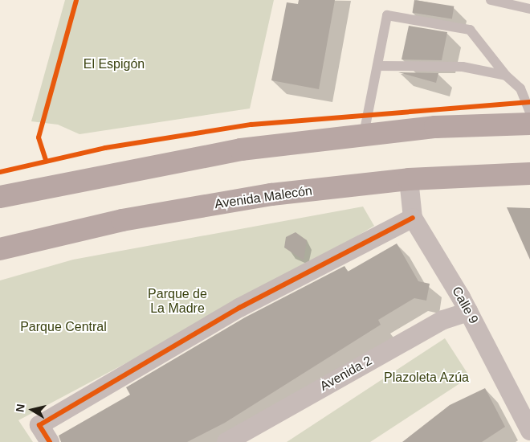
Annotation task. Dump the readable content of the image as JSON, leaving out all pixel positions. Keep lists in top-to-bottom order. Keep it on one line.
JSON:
{"streets":{"main road":["Avenida Malecón"],"street":["Calle 9","Avenida 2"]},"crossings":[["Avenida Malecón","Calle 9"],["Calle 9","Avenida 2"]],"parks":["El Espigón","Parque de La Madre","Parque Central","Plazoleta Azúa"],"north":"left"}
